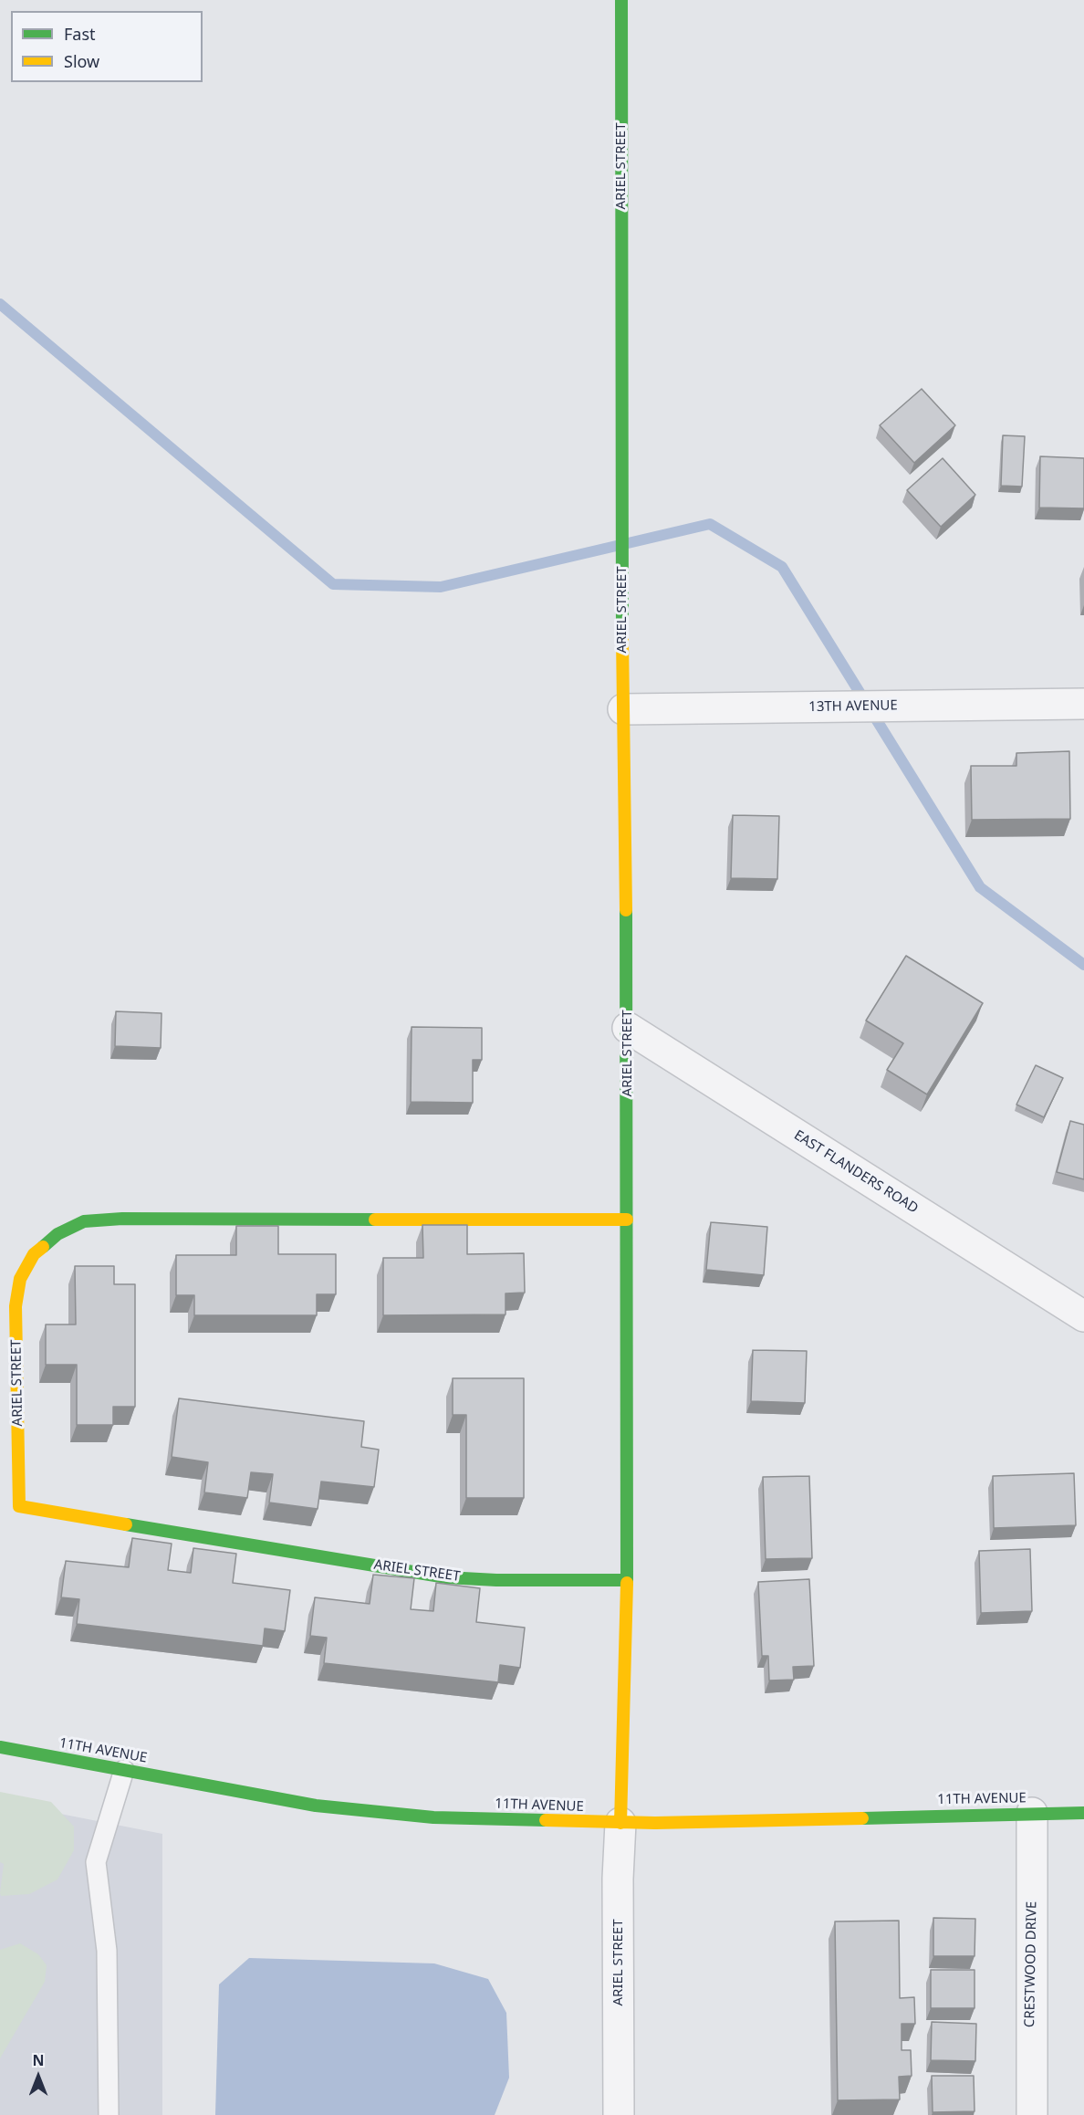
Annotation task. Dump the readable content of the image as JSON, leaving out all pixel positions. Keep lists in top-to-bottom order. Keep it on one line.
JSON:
{"streets":{"street":["ARIEL STREET","13TH AVENUE","EAST FLANDERS ROAD","11TH AVENUE","CRESTWOOD DRIVE"]},"crossings":[["ARIEL STREET","13TH AVENUE"],["ARIEL STREET","EAST FLANDERS ROAD"],["ARIEL STREET","11TH AVENUE"],["11TH AVENUE","CRESTWOOD DRIVE"]],"legend":["Fast","Slow"],"north":"top"}
